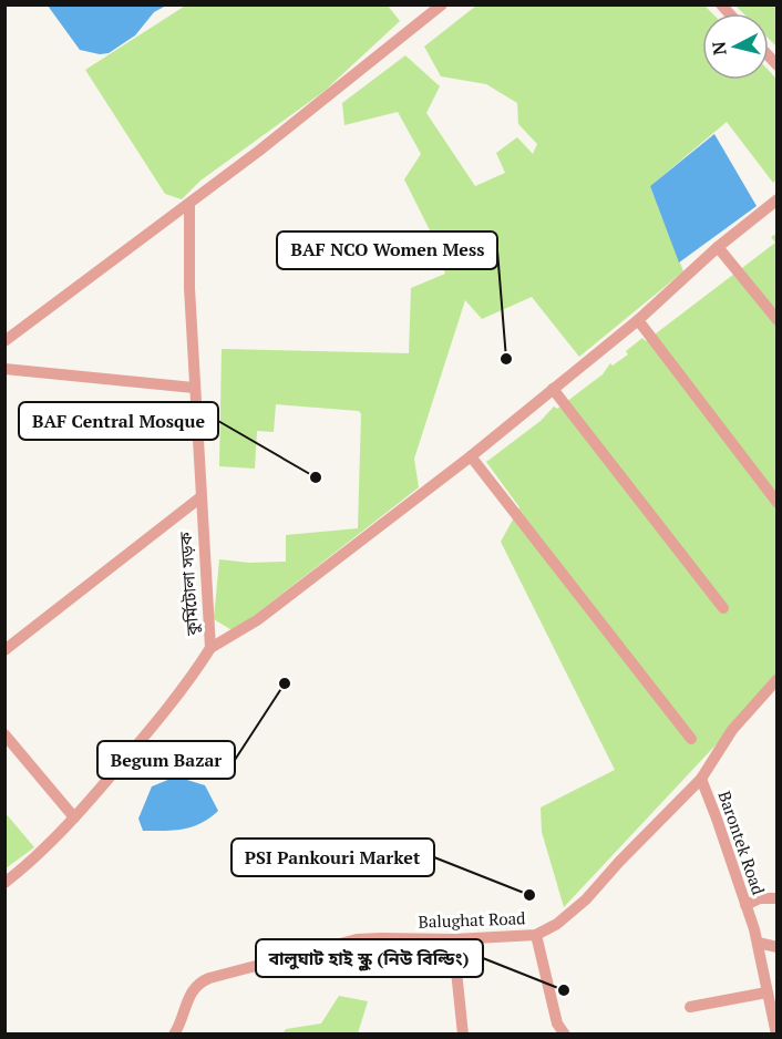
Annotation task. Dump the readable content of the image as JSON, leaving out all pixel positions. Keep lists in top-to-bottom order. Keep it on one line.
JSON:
{"streets":{"street":["কুর্মিটোলা সড়ক","Barontek Road","Balughat Road"]},"crossings":[["Barontek Road","Balughat Road"]],"places":["BAF NCO Women Mess","BAF Central Mosque","Begum Bazar","PSI Pankouri Market","বালুঘাট হাই স্কুল (নিউ বিল্ডিং)"],"north":"left"}
